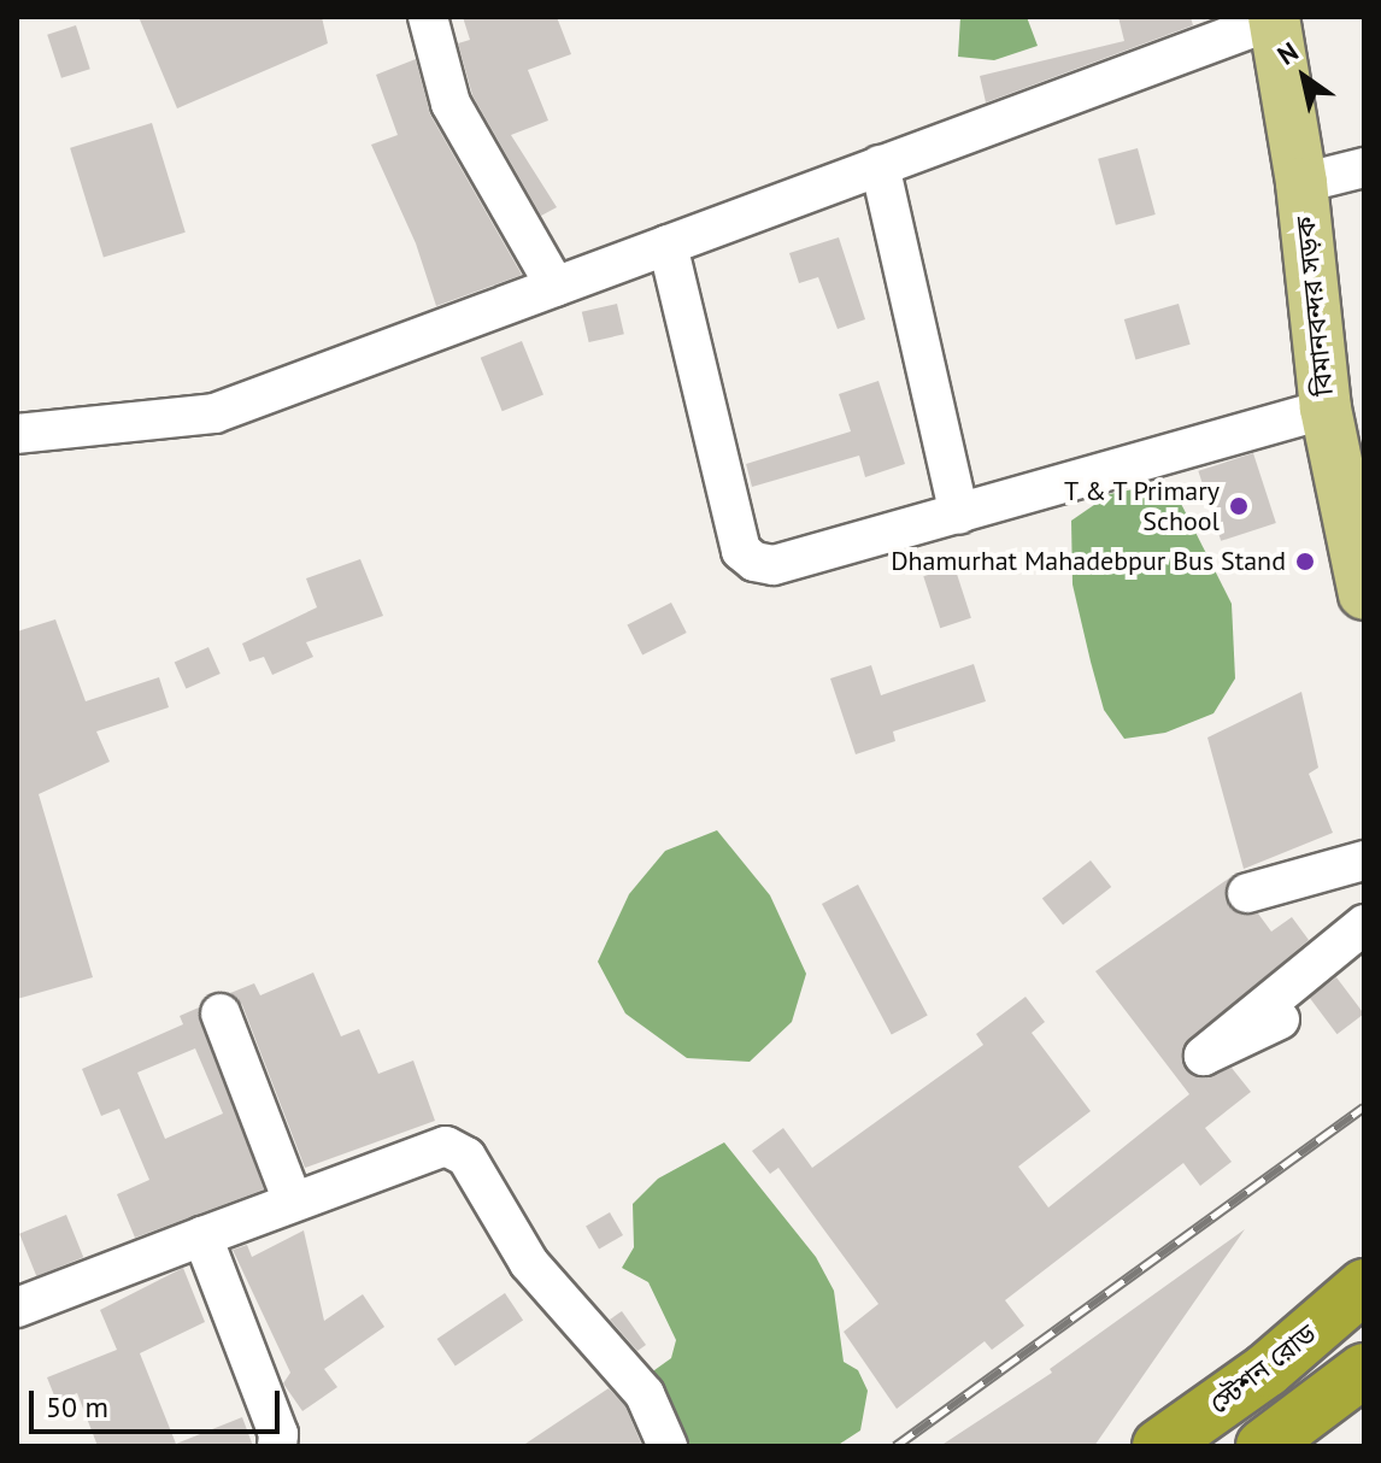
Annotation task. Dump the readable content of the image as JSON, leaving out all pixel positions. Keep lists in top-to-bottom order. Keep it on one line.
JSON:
{"streets":{"highway":["স্টেশন রোড"],"main road":["বিমানবন্দর সড়ক"]},"places":["T & T Primary School","Dhamurhat Mahadebpur Bus Stand"],"scale_bar":"50 m","north":"top left"}
